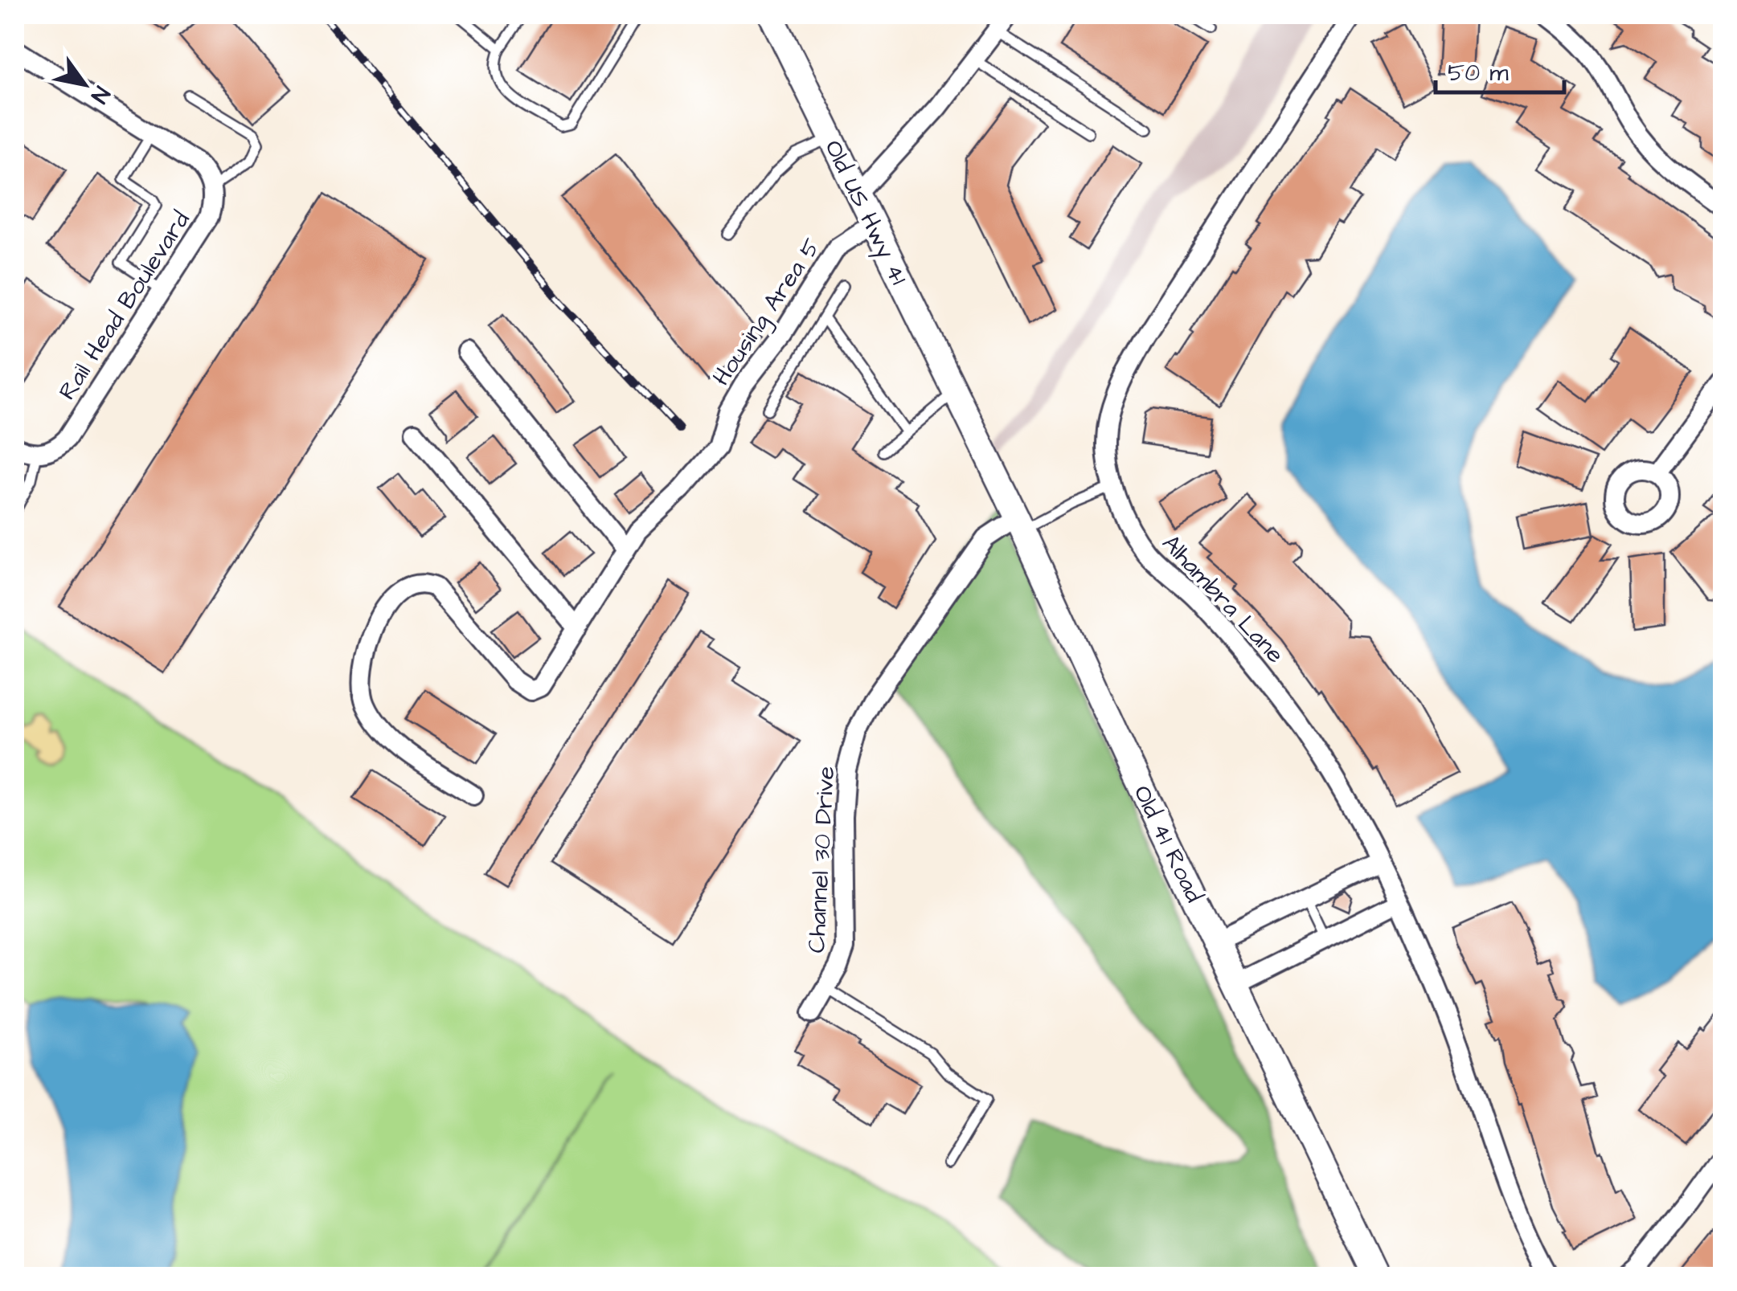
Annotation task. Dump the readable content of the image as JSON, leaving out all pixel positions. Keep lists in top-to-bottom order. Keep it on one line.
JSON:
{"streets":{"street":["Old US Hwy 41","Rail Head Boulevard","Housing Area 5","Alhambra Lane","Old 41 Road","Channel 30 Drive"]},"crossings":[["Old US Hwy 41","Housing Area 5"],["Old US Hwy 41","Old 41 Road"],["Old 41 Road","Channel 30 Drive"]],"scale_bar":"50 m","north":"bottom right"}
